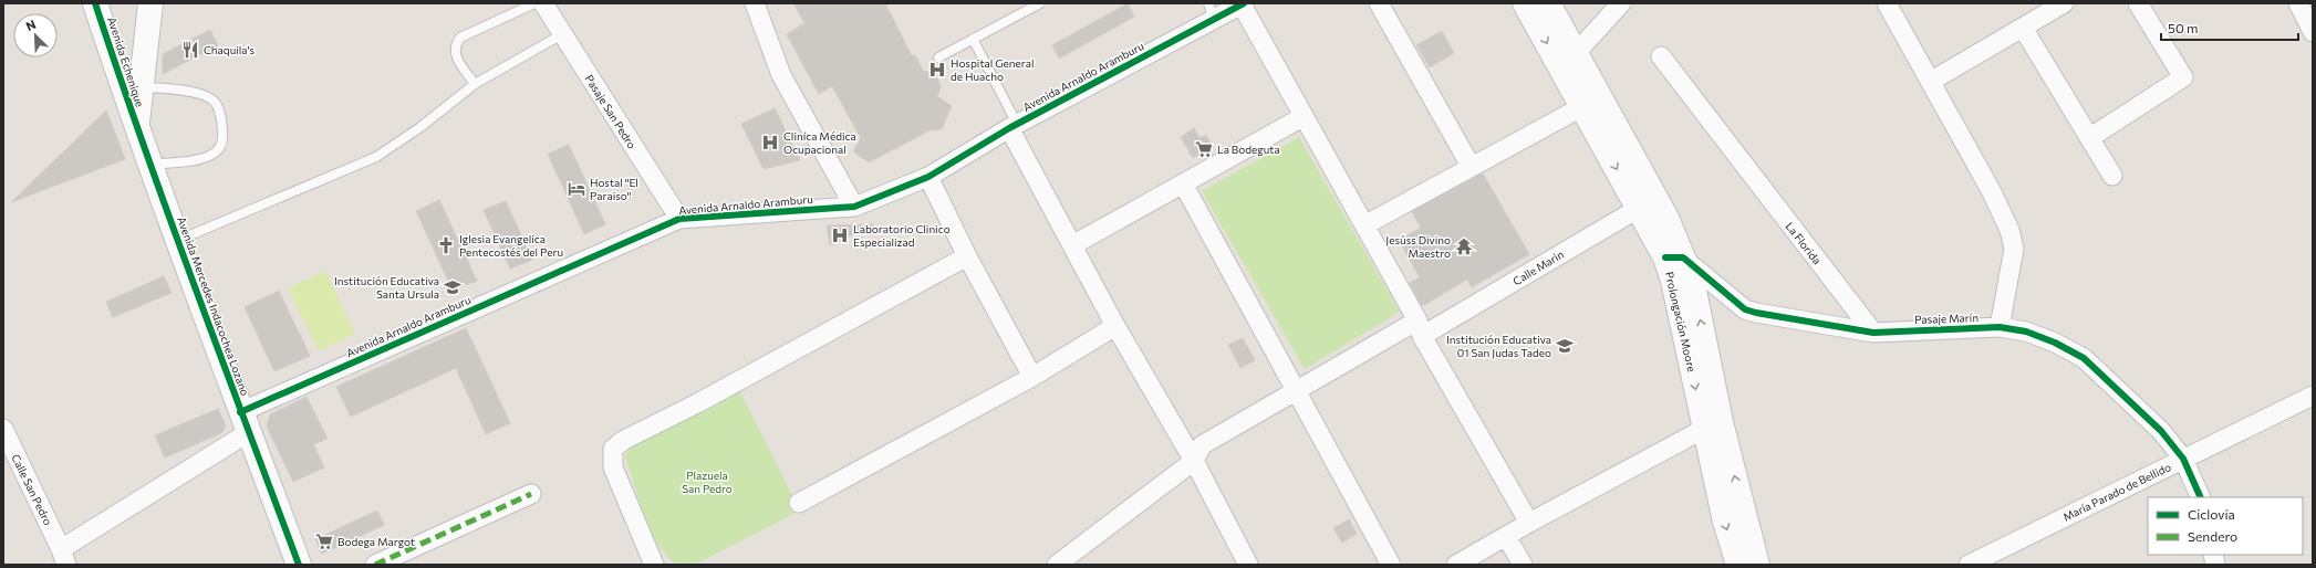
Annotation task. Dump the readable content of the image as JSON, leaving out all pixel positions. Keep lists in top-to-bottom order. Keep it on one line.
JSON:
{"streets":{"street":["Avenida Echenique","Avenida Arnaldo Aramburu","Pasaje San Pedro","La Florida","Calle Marin","Avenida Mercedes Indacochea Lozano","Pasaje Marín","Prolongación Moore","Calle San Pedro","María Parado de Bellido"]},"crossings":[["Avenida Echenique","Avenida Mercedes Indacochea Lozano"],["Avenida Arnaldo Aramburu","Pasaje San Pedro"],["Avenida Arnaldo Aramburu","Avenida Mercedes Indacochea Lozano"],["Avenida Arnaldo Aramburu","Calle San Pedro"],["La Florida","Pasaje Marín"],["Calle Marin","Prolongación Moore"],["Pasaje Marín","Prolongación Moore"],["Pasaje Marín","María Parado de Bellido"]],"parks":["Plazuela San Pedro"],"places":{"restaurant":["Chaquila's"],"hospital":["Hospital General de Huacho","Cliníca Médica Ocupacional","Laboratorio Clinico Especializad"],"supermarket":["La Bodeguta","Bodega Margot"],"hotel":["Hostal \"El Paraiso\""],"church":["Iglesia Evangelica Pentecostés del Peru"],"temple":["Jesúss Divino Maestro"],"school or university":["Institución Educativa Santa Ursula","Institución Educativa 01 San Judas Tadeo"]},"legend":["Ciclovía","Sendero"],"scale_bar":"50 m","north":"top left"}
